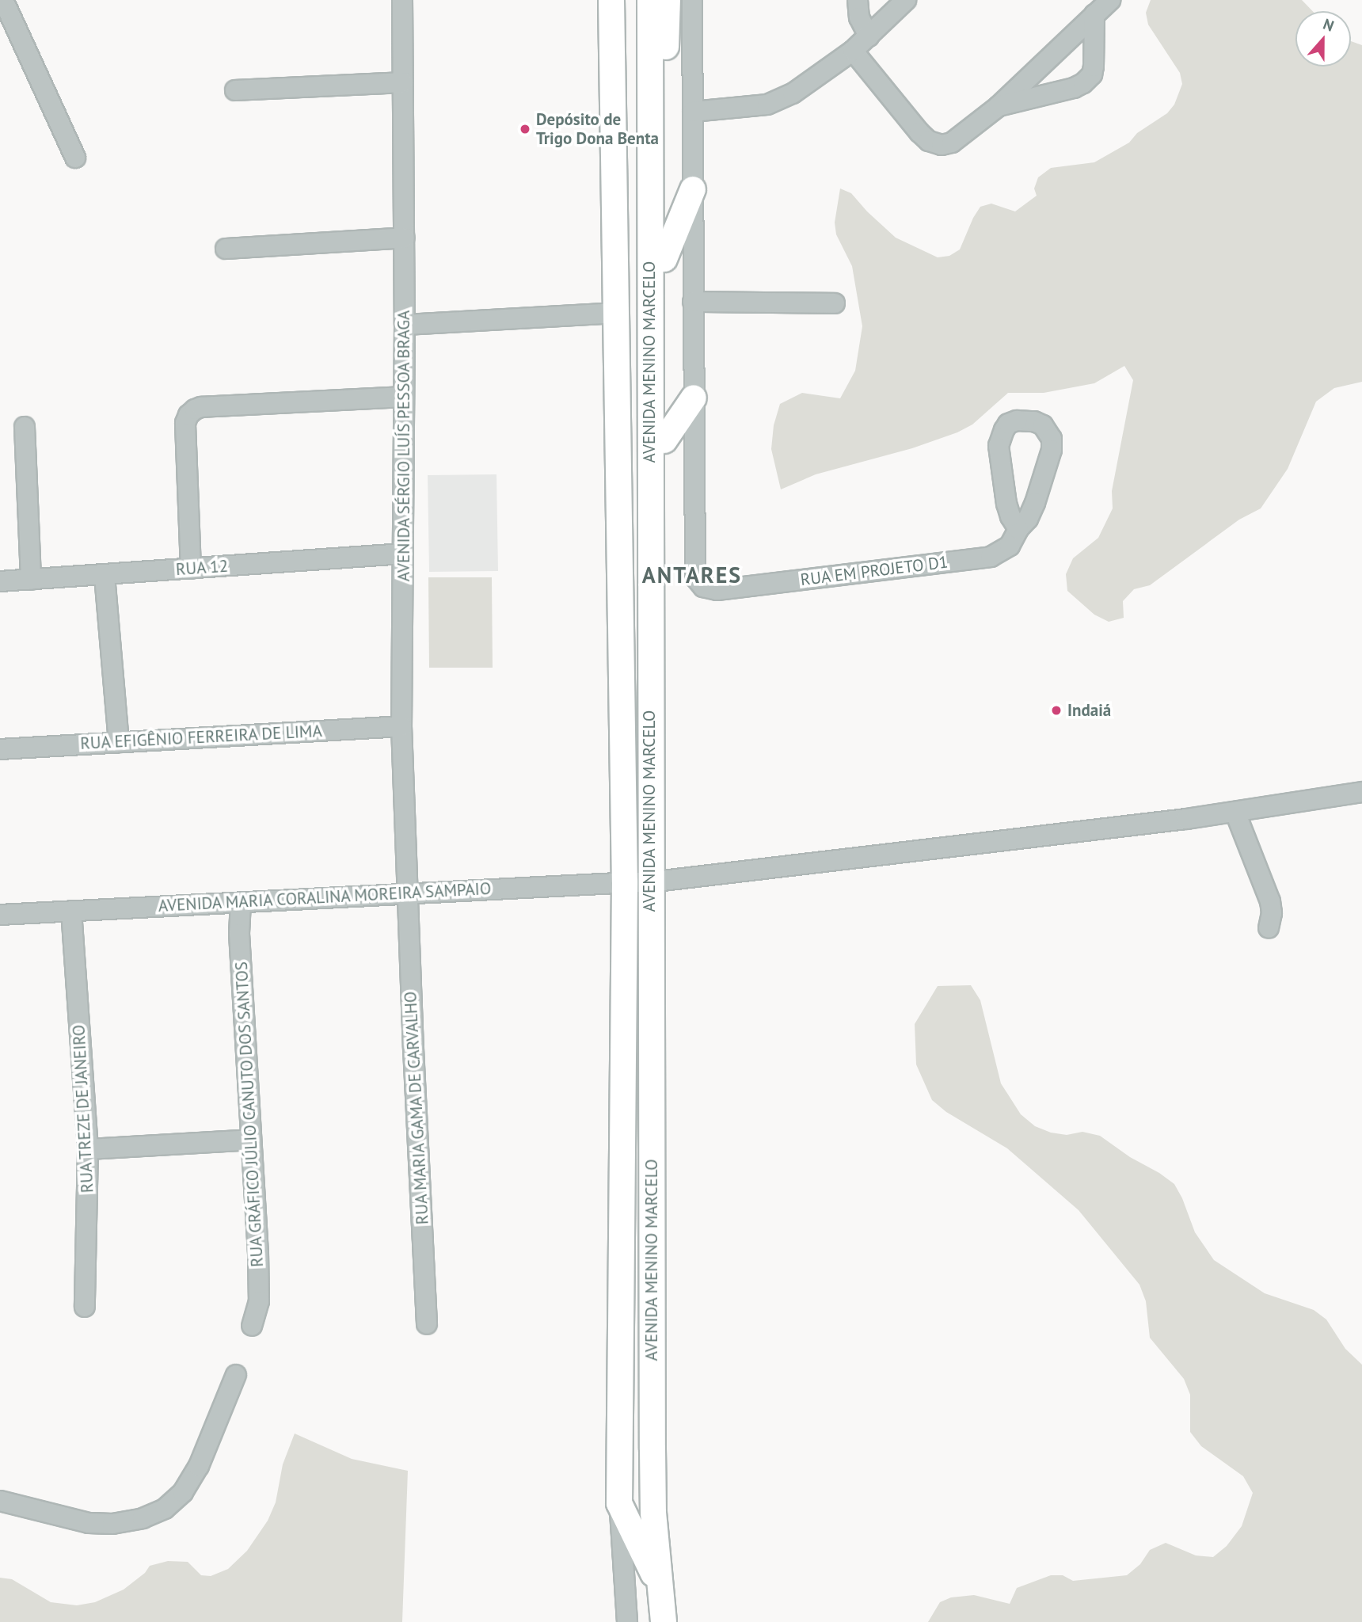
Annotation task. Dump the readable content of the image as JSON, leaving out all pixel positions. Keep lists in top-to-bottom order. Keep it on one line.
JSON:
{"streets":{"main road":["AVENIDA MENINO MARCELO"],"street":["AVENIDA SÉRGIO LUÍS PESSOA BRAGA","RUA 12","RUA EM PROJETO D1","RUA EFIGÊNIO FERREIRA DE LIMA","AVENIDA MARIA CORALINA MOREIRA SAMPAIO","RUA MARIA GAMA DE CARVALHO","RUA TREZE DE JANEIRO","RUA GRÁFICO JÚLIO CANUTO DOS SANTOS"]},"crossings":[["AVENIDA MENINO MARCELO","AVENIDA MARIA CORALINA MOREIRA SAMPAIO"],["AVENIDA SÉRGIO LUÍS PESSOA BRAGA","RUA 12"],["AVENIDA SÉRGIO LUÍS PESSOA BRAGA","RUA EFIGÊNIO FERREIRA DE LIMA"],["AVENIDA SÉRGIO LUÍS PESSOA BRAGA","AVENIDA MARIA CORALINA MOREIRA SAMPAIO"],["AVENIDA SÉRGIO LUÍS PESSOA BRAGA","RUA MARIA GAMA DE CARVALHO"],["AVENIDA MARIA CORALINA MOREIRA SAMPAIO","RUA MARIA GAMA DE CARVALHO"],["AVENIDA MARIA CORALINA MOREIRA SAMPAIO","RUA TREZE DE JANEIRO"],["AVENIDA MARIA CORALINA MOREIRA SAMPAIO","RUA GRÁFICO JÚLIO CANUTO DOS SANTOS"]],"districts":["ANTARES"],"places":["Depósito de Trigo Dona Benta","Indaiá"],"north":"top"}
